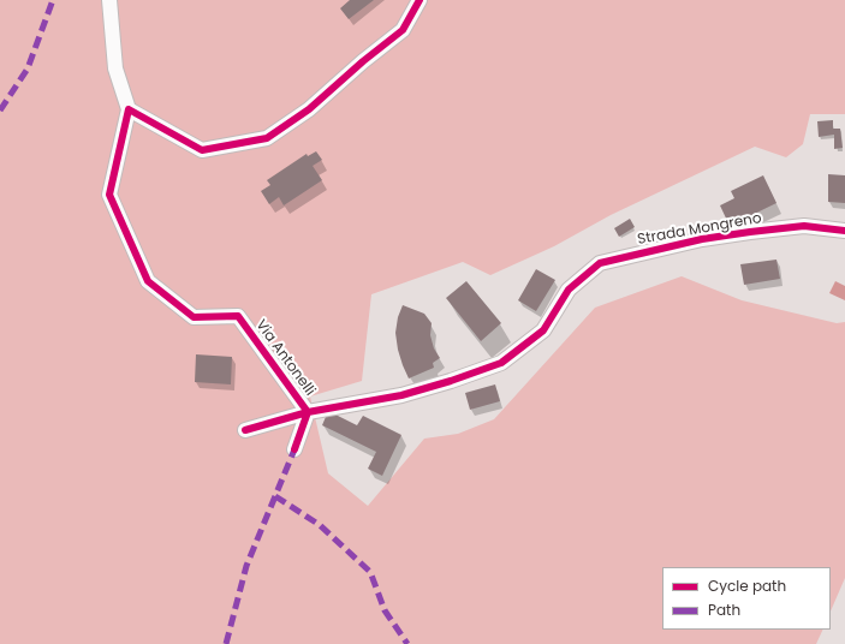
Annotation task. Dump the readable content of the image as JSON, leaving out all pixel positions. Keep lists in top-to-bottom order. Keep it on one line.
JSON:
{"streets":{"street":["Strada Mongreno","Via Antonelli"]},"crossings":[["Strada Mongreno","Via Antonelli"]],"legend":["Cycle path","Path"]}
